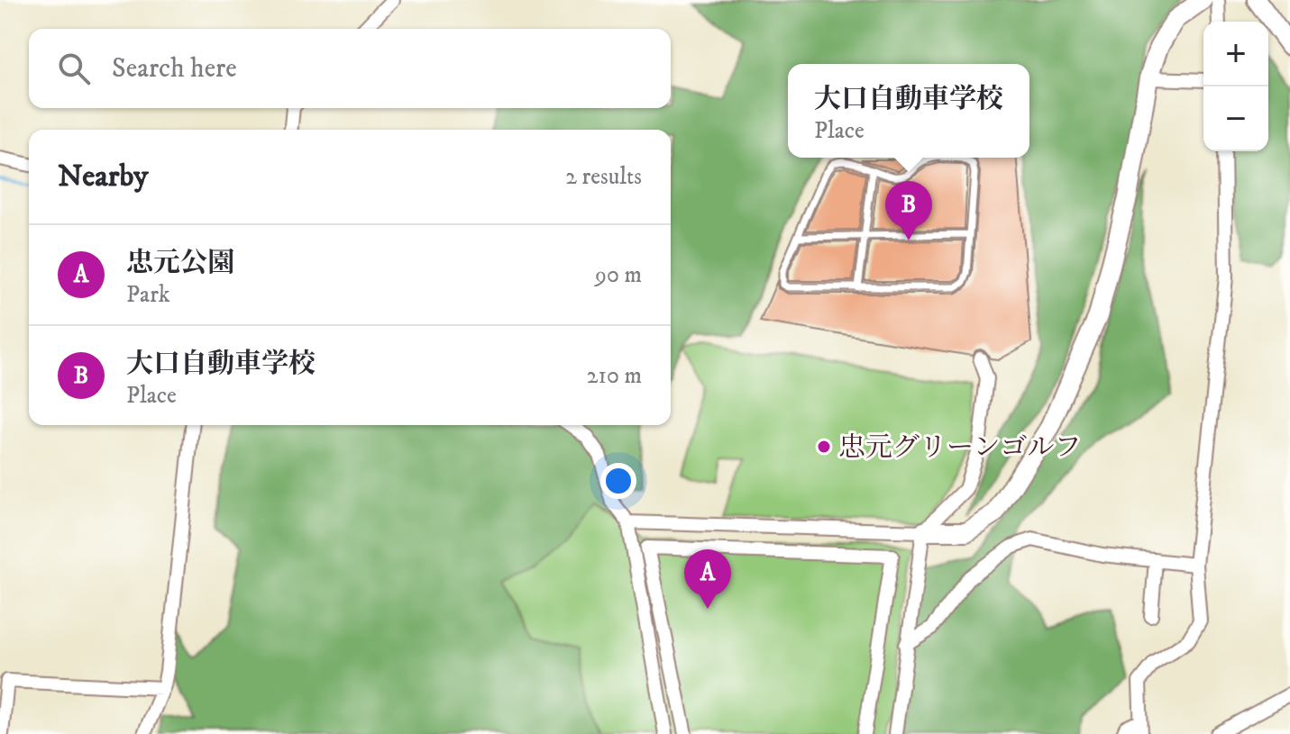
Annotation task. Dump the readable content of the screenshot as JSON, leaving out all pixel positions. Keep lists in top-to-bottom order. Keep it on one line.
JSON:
{"places":["忠元グリーンゴルフ"],"page":{"map_buttons":["+","−"],"search":"Search here","popup":["大口自動車学校","Place"],"heading":["Nearby","2 results"],"pins":["B","A"],"list":[{"mark":"A","name":"忠元公園","note":"Park","value":"90 m"},{"mark":"B","name":"大口自動車学校","note":"Place","value":"210 m"}]}}
